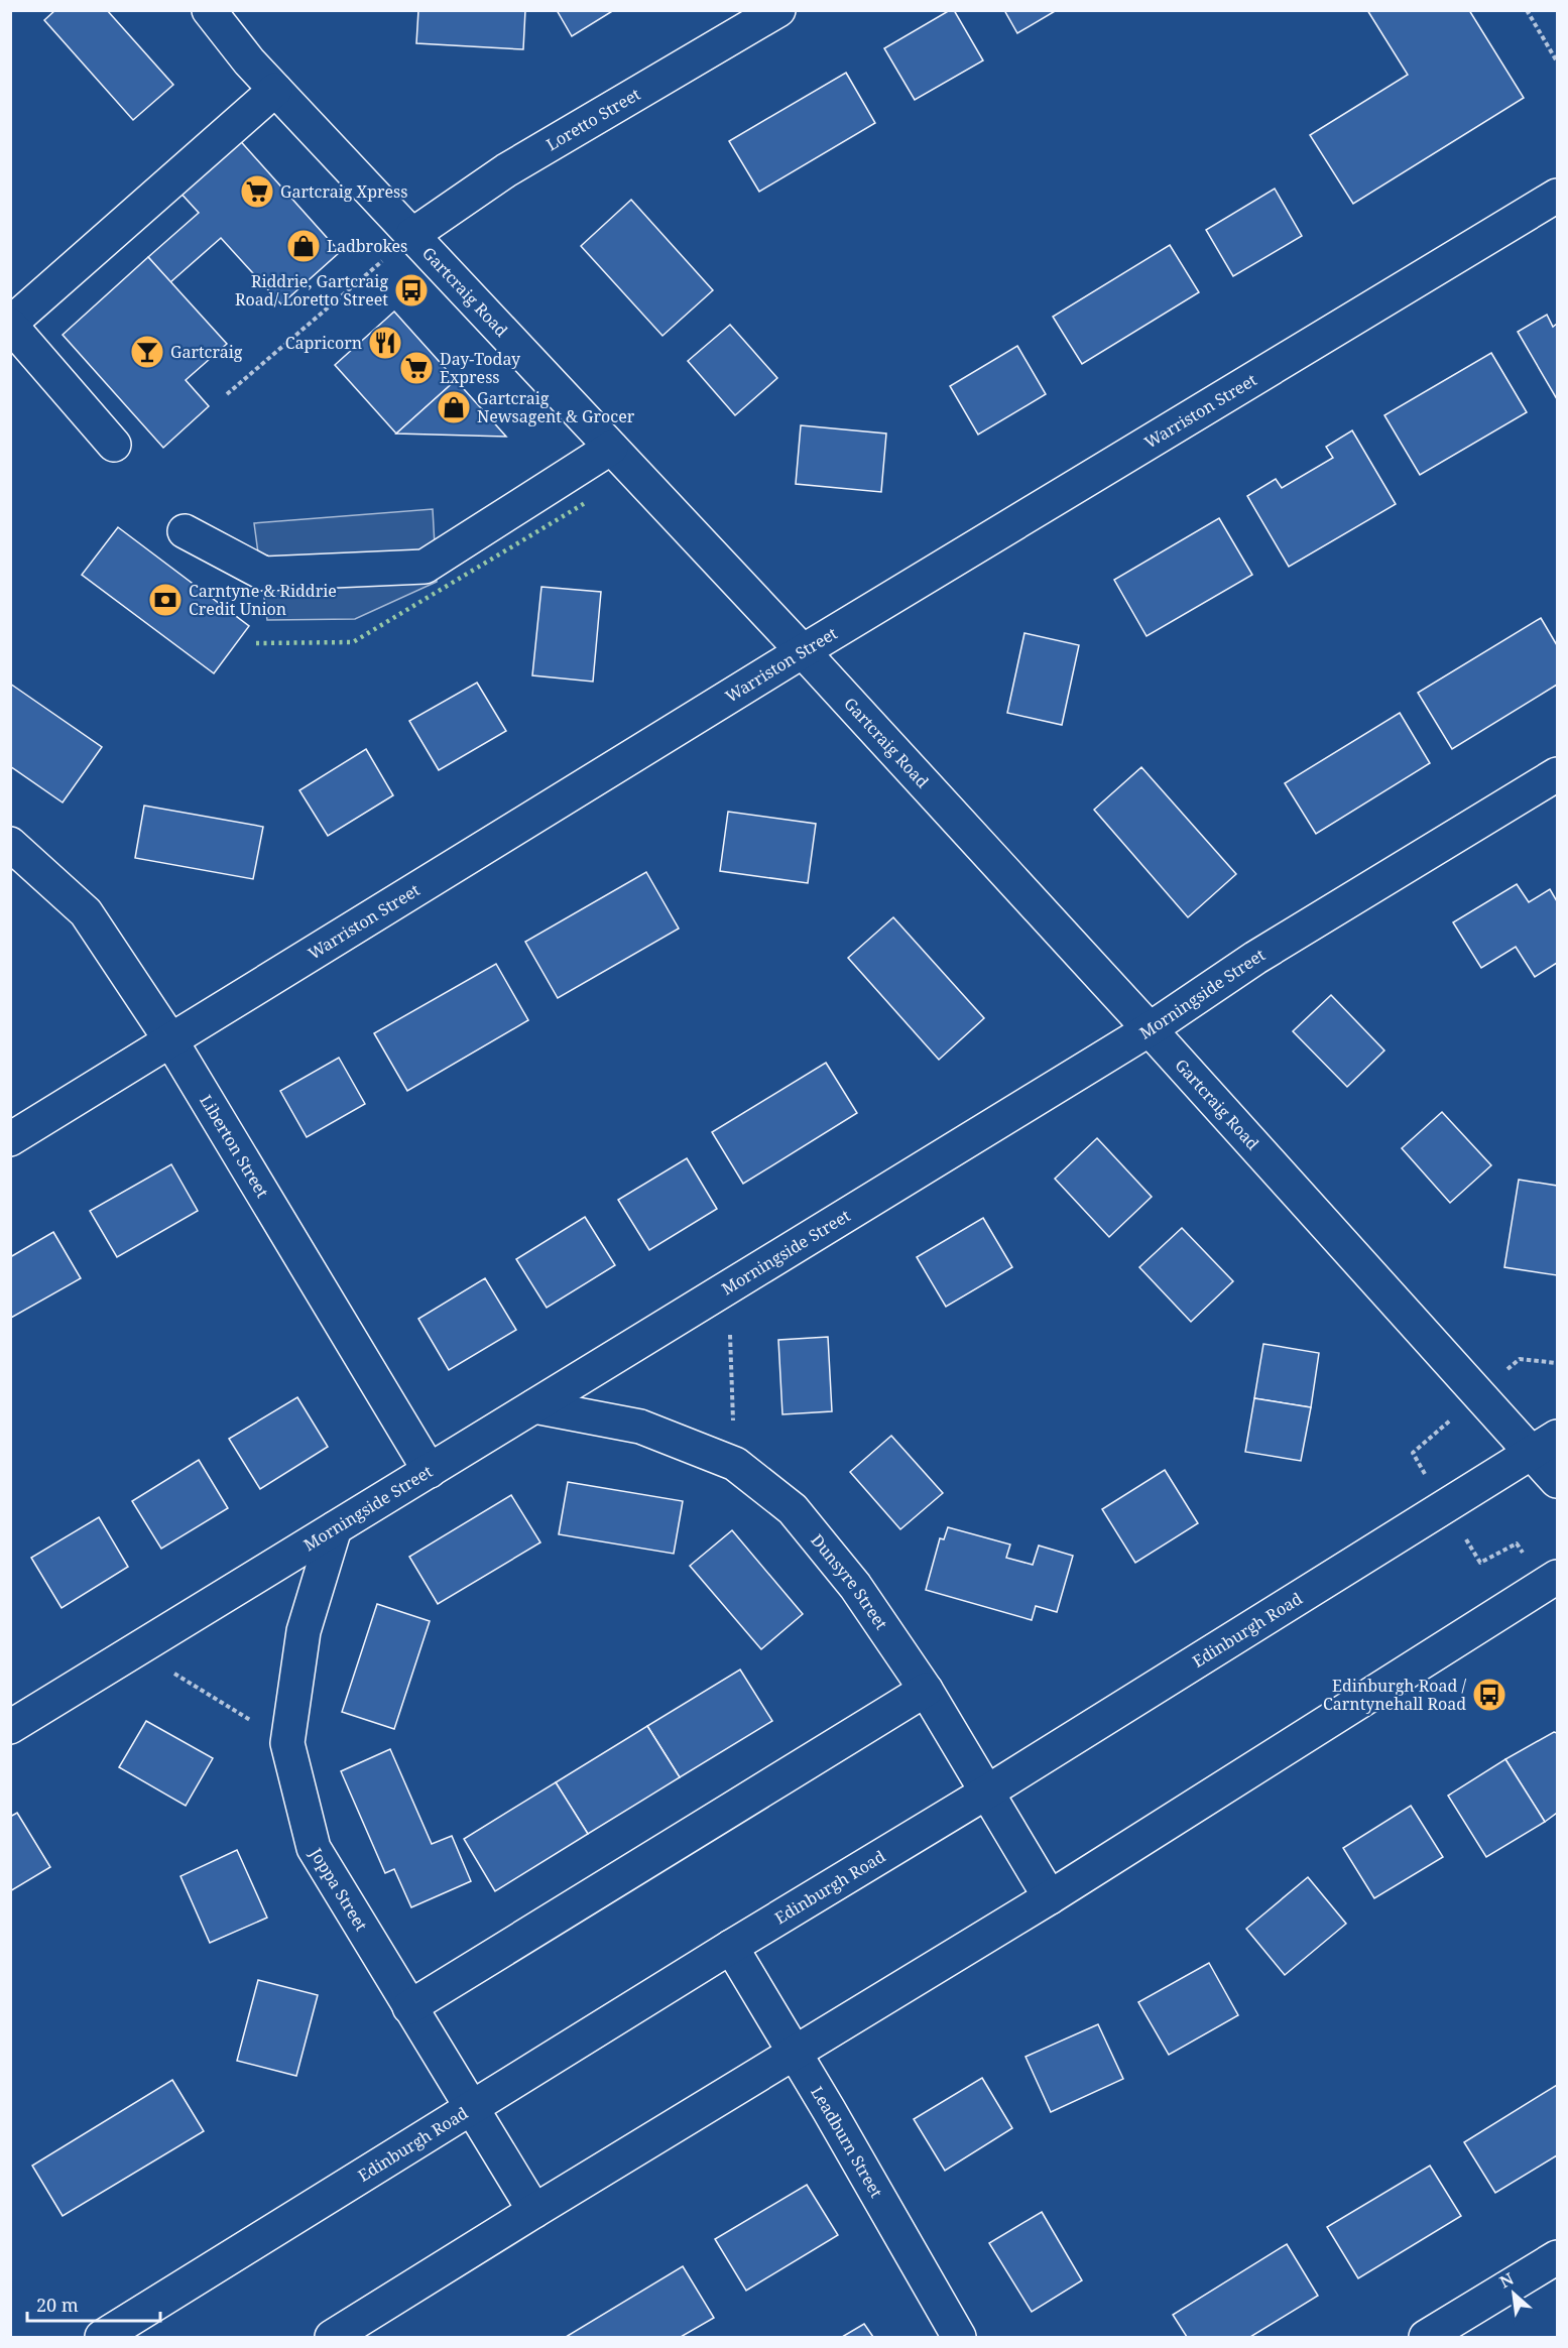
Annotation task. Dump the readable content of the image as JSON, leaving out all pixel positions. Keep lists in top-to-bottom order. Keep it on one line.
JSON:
{"streets":{"street":["Loretto Street","Gartcraig Road","Warriston Street","Morningside Street","Liberton Street","Dunsyre Street","Edinburgh Road","Joppa Street","Leadburn Street"]},"crossings":[["Loretto Street","Gartcraig Road"],["Gartcraig Road","Warriston Street"],["Gartcraig Road","Morningside Street"],["Gartcraig Road","Edinburgh Road"],["Warriston Street","Liberton Street"],["Morningside Street","Liberton Street"],["Morningside Street","Dunsyre Street"],["Morningside Street","Joppa Street"],["Dunsyre Street","Edinburgh Road"],["Edinburgh Road","Joppa Street"],["Edinburgh Road","Leadburn Street"]],"places":{"supermarket":["Gartcraig Xpress","Day-Today Express"],"shop":["Ladbrokes","Gartcraig Newsagent & Grocer"],"bus stop":["Riddrie, Gartcraig Road/ Loretto Street","Edinburgh Road / Carntynehall Road"],"restaurant":["Capricorn"],"bar":["Gartcraig"],"bank":["Carntyne & Riddrie Credit Union"]},"scale_bar":"20 m","north":"top left"}
